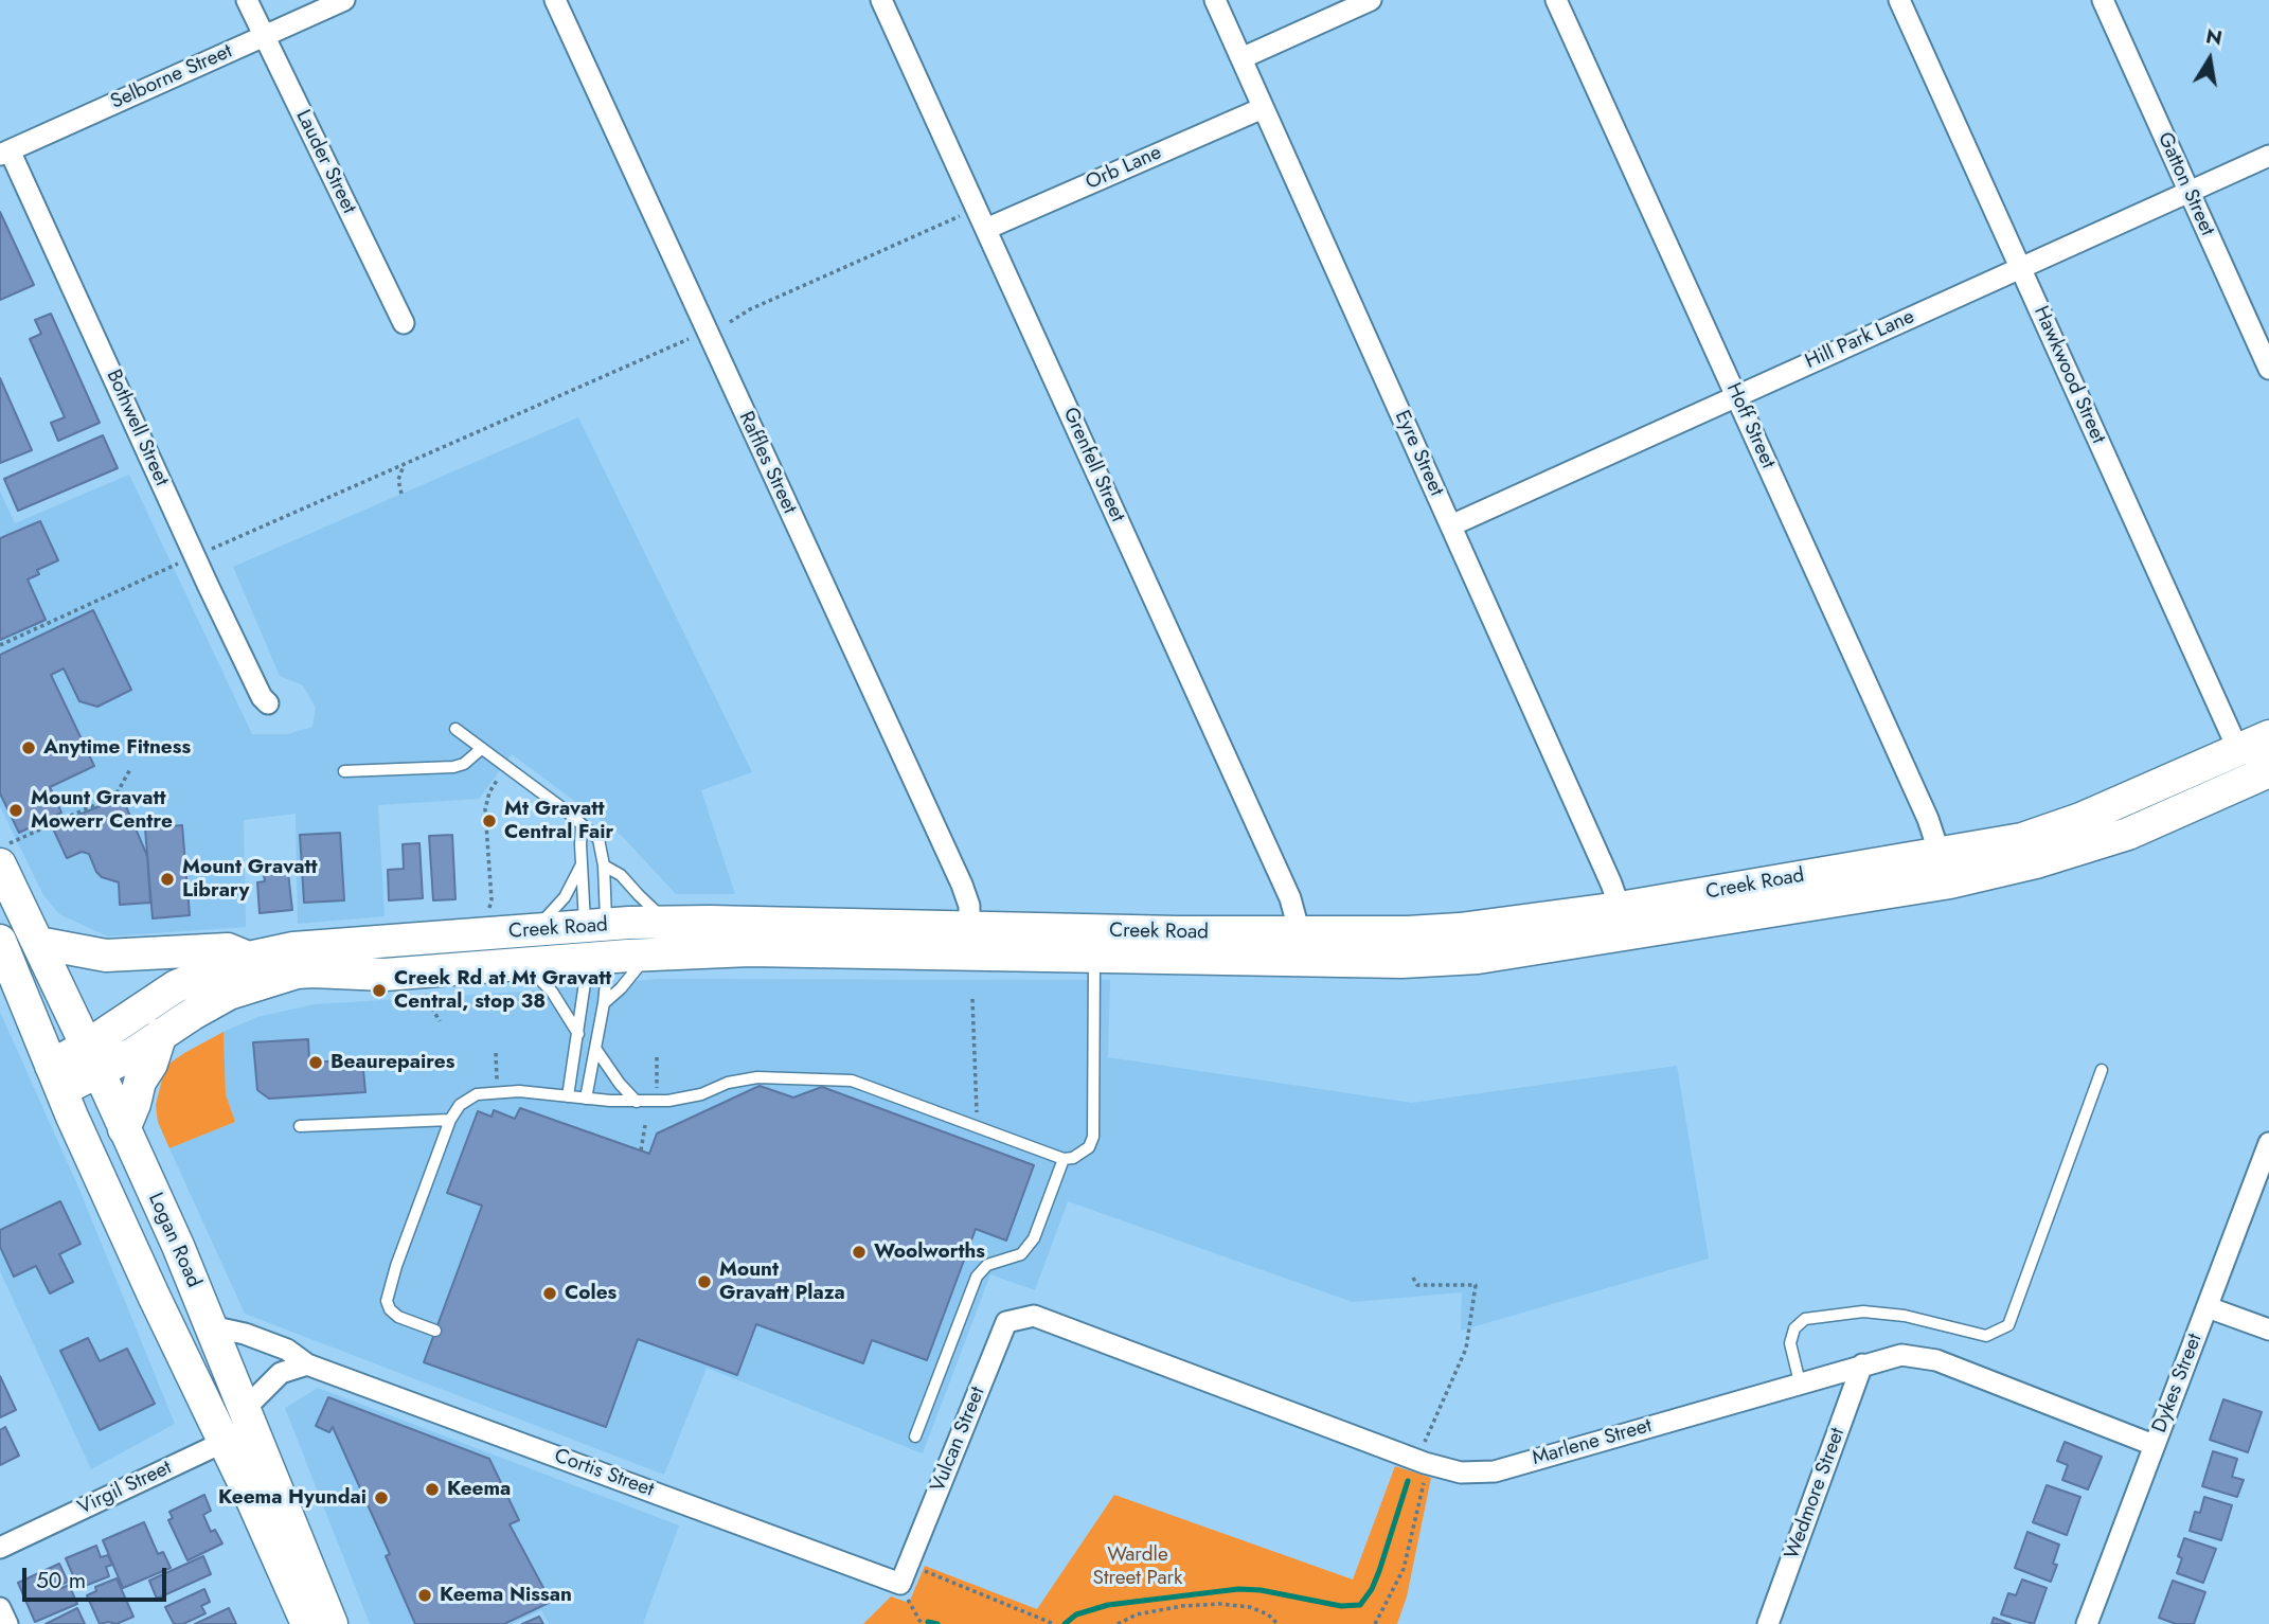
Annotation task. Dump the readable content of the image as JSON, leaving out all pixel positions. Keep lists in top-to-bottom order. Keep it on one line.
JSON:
{"streets":{"main road":["Creek Road","Logan Road"],"street":["Selborne Street","Lauder Street","Orb Lane","Gatton Street","Hill Park Lane","Hawkwood Street","Hoff Street","Bothwell Street","Eyre Street","Raffles Street","Grenfell Street","Dykes Street","Vulcan Street","Marlene Street","Cortis Street","Virgil Street","Wedmore Street"]},"crossings":[["Selborne Street","Lauder Street"],["Selborne Street","Bothwell Street"],["Orb Lane","Eyre Street"],["Orb Lane","Grenfell Street"],["Gatton Street","Hill Park Lane"],["Hill Park Lane","Hawkwood Street"],["Hill Park Lane","Hoff Street"],["Hill Park Lane","Eyre Street"],["Hawkwood Street","Creek Road"],["Hoff Street","Creek Road"],["Eyre Street","Creek Road"],["Raffles Street","Creek Road"],["Grenfell Street","Creek Road"],["Creek Road","Logan Road"],["Logan Road","Cortis Street"],["Logan Road","Virgil Street"],["Dykes Street","Marlene Street"],["Vulcan Street","Marlene Street"],["Vulcan Street","Cortis Street"],["Marlene Street","Wedmore Street"]],"parks":["Wardle Street Park"],"places":["Anytime Fitness","Mount Gravatt Mowerr Centre","Mt Gravatt Central Fair","Mount Gravatt Library","Creek Rd at Mt Gravatt Central, stop 38","Beaurepaires","Woolworths","Mount Gravatt Plaza","Coles","Keema","Keema Hyundai","Keema Nissan"],"scale_bar":"50 m","north":"top"}
